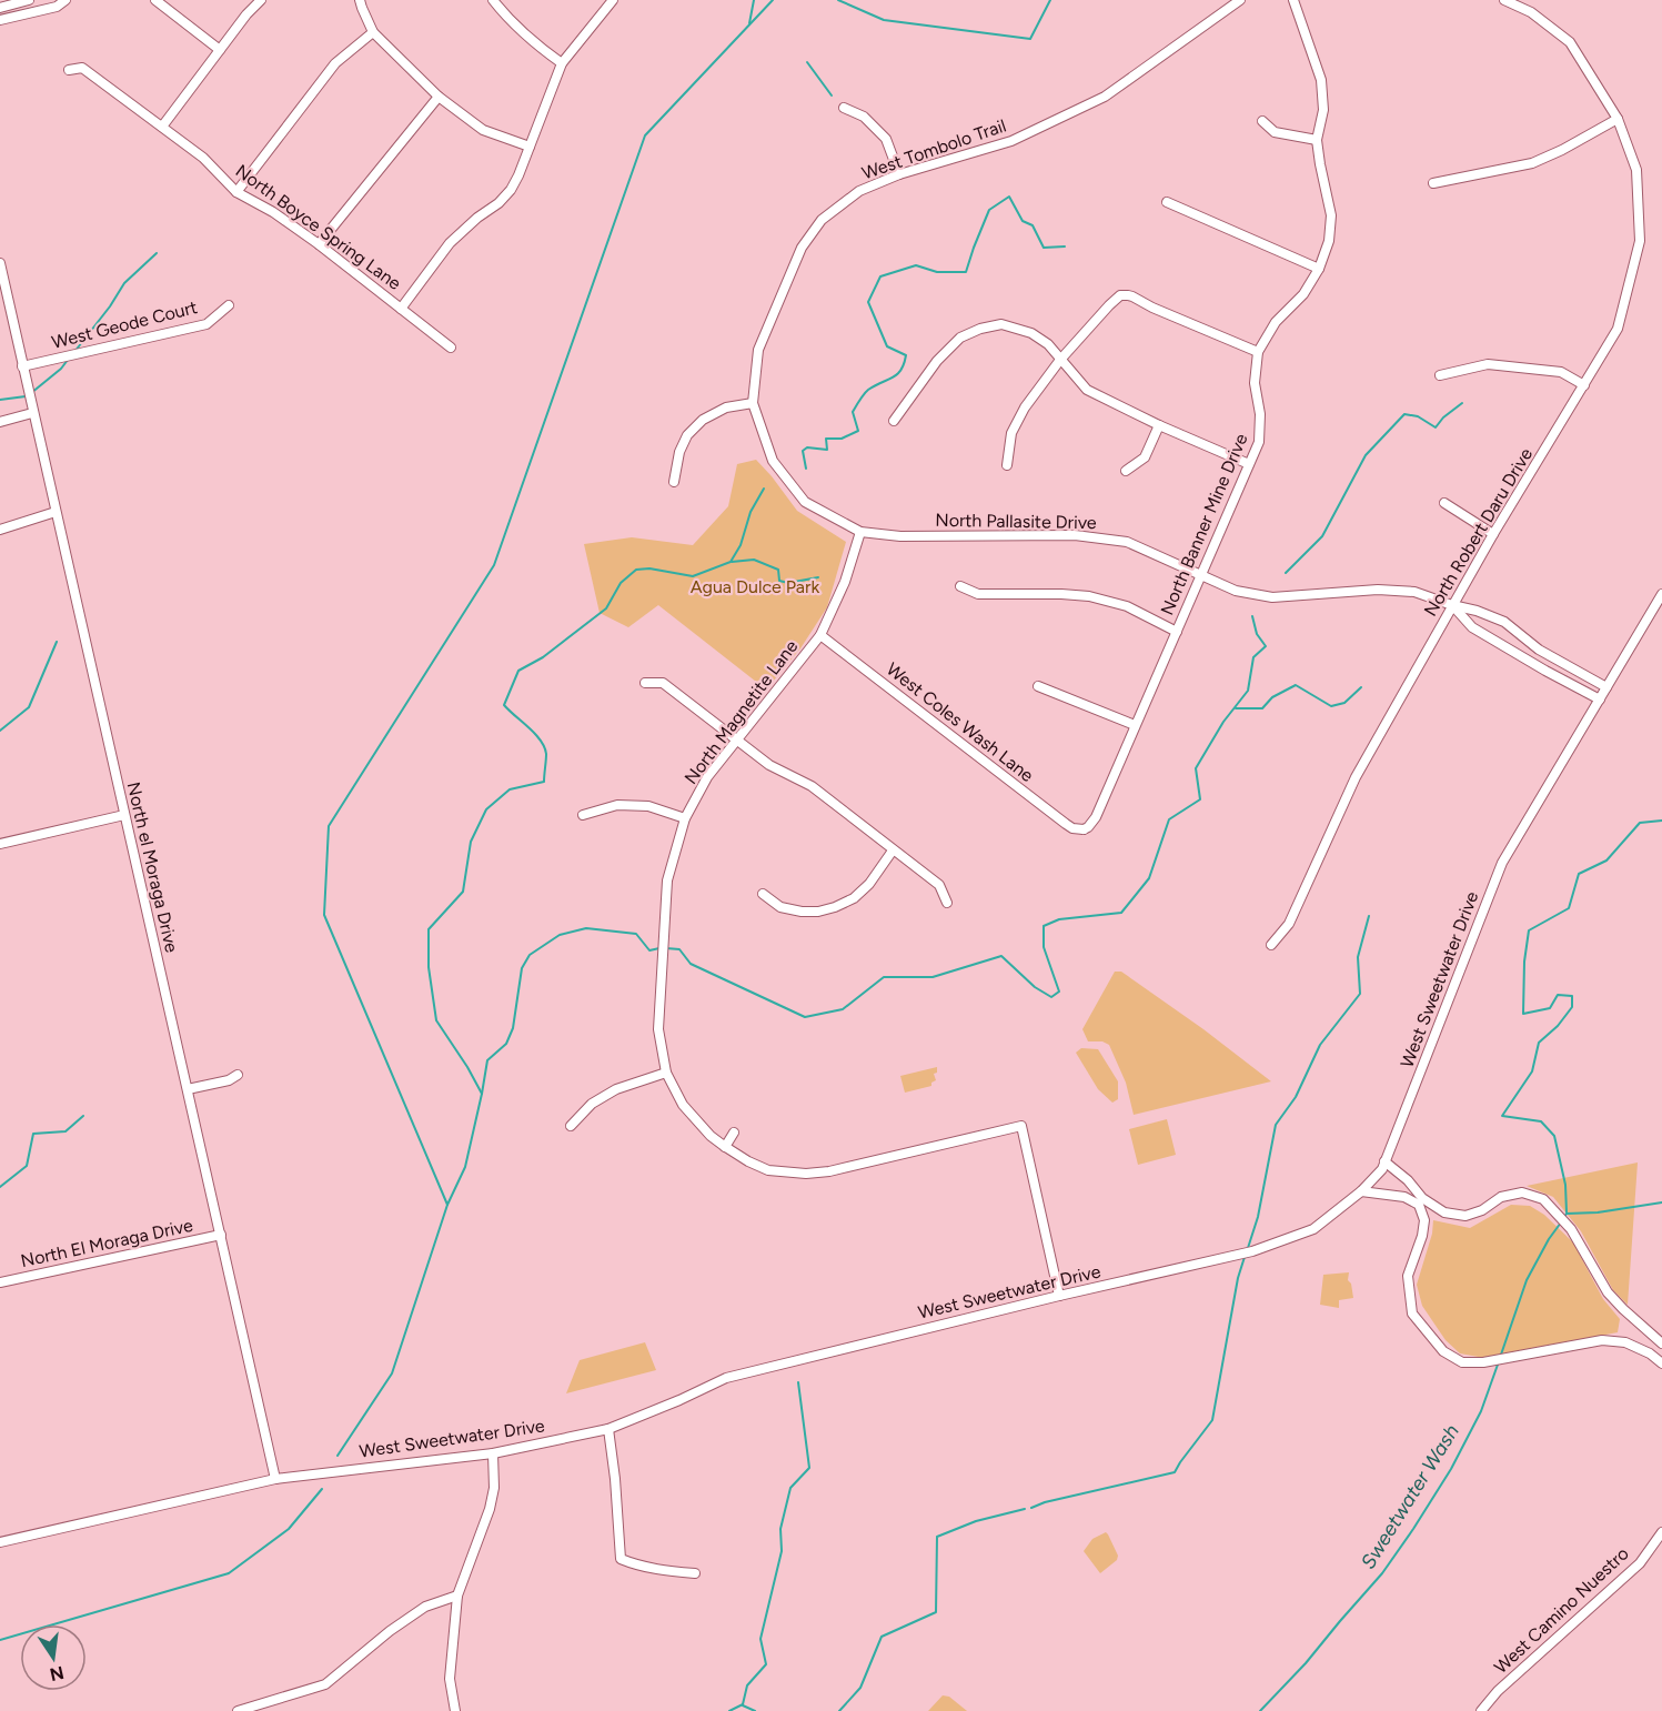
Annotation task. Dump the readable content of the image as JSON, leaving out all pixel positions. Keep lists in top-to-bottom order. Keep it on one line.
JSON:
{"streets":{"street":["West Tombolo Trail","North Boyce Spring Lane","West Geode Court","North Pallasite Drive","North Banner Mine Drive","North Robert Daru Drive","North Magnetite Lane","West Coles Wash Lane","North el Moraga Drive","West Sweetwater Drive","North El Moraga Drive","West Camino Nuestro"]},"crossings":[["West Tombolo Trail","North Pallasite Drive"],["West Tombolo Trail","North Magnetite Lane"],["West Geode Court","North el Moraga Drive"],["North Pallasite Drive","North Banner Mine Drive"],["North Pallasite Drive","North Robert Daru Drive"],["North Pallasite Drive","North Magnetite Lane"],["North Pallasite Drive","West Sweetwater Drive"],["North Banner Mine Drive","West Coles Wash Lane"],["North Magnetite Lane","West Coles Wash Lane"],["North Magnetite Lane","West Sweetwater Drive"],["North el Moraga Drive","West Sweetwater Drive"],["North el Moraga Drive","North El Moraga Drive"]],"water":["Sweetwater Wash"],"parks":["Agua Dulce Park"],"north":"bottom"}
